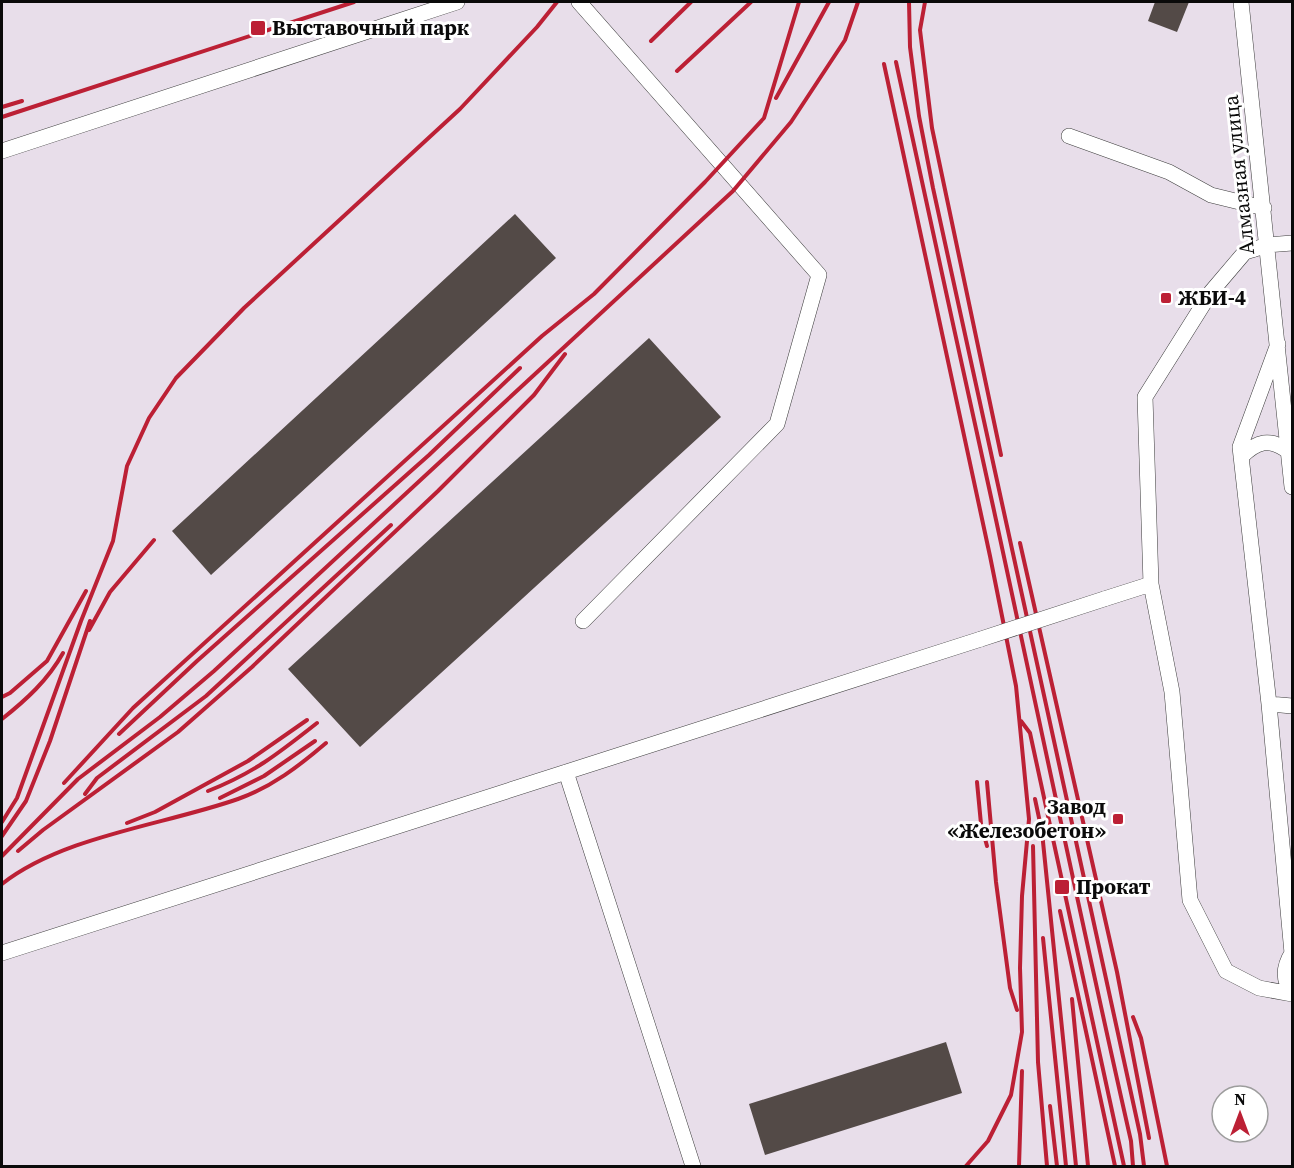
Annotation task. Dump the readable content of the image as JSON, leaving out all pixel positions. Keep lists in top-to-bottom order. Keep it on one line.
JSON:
{"streets":{"street":["Алмазная улица"]},"places":{"transit":["Выставочный парк","ЖБИ-4","Завод «Железобетон»","Прокат"]},"north":"top"}
